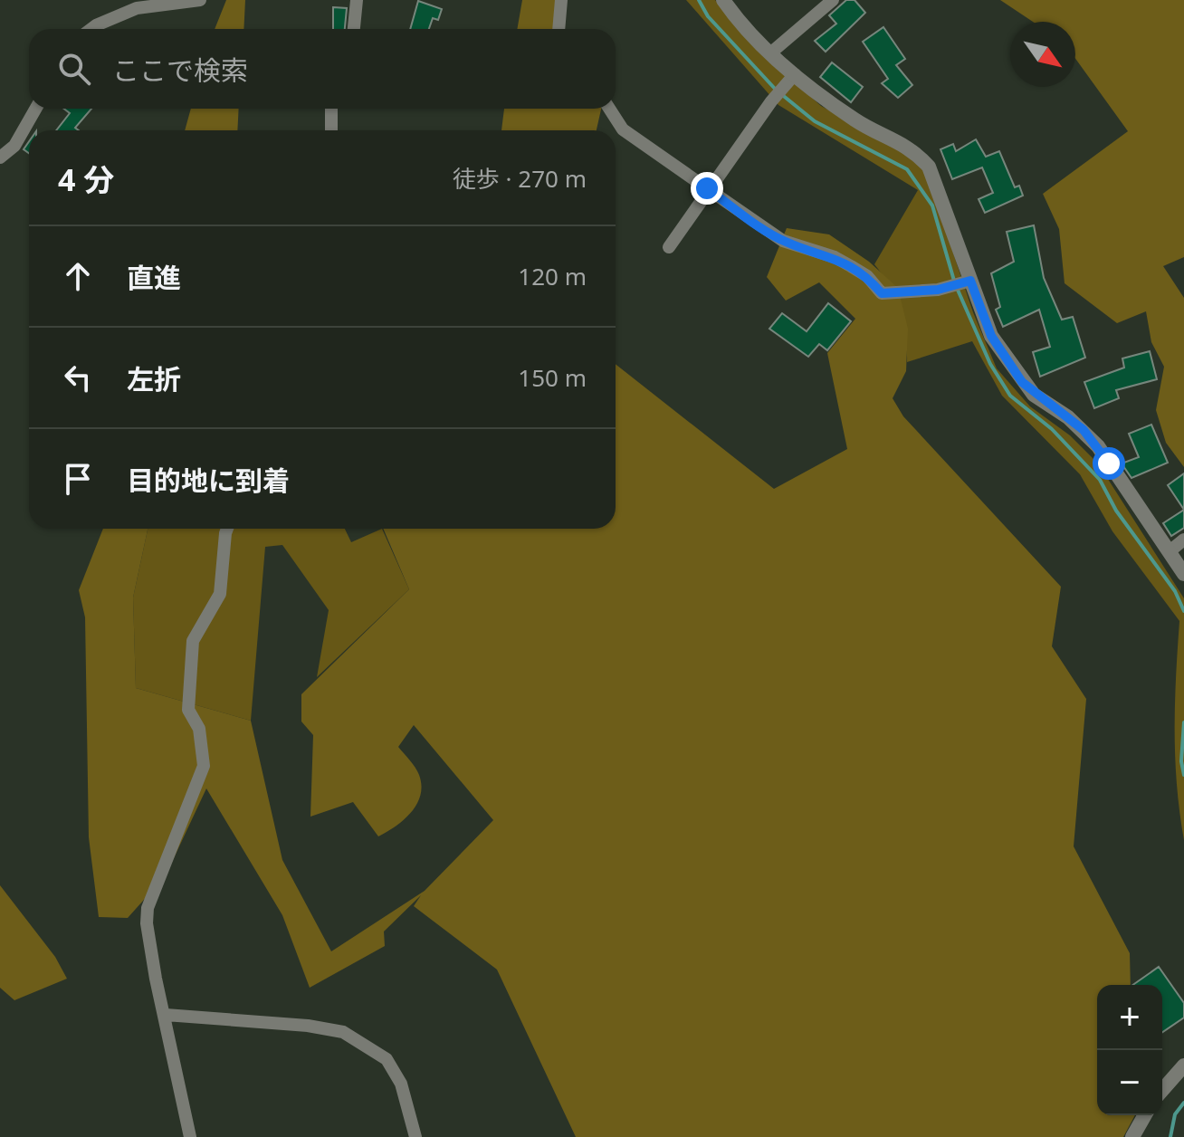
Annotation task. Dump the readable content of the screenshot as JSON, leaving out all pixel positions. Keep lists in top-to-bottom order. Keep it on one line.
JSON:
{"north":"bottom right","page":{"search":"ここで検索","heading":["4 分","徒歩 · 270 m"],"list":[["直進","120 m"],["左折","150 m"],"目的地に到着"],"map_buttons":["+","−"]}}
